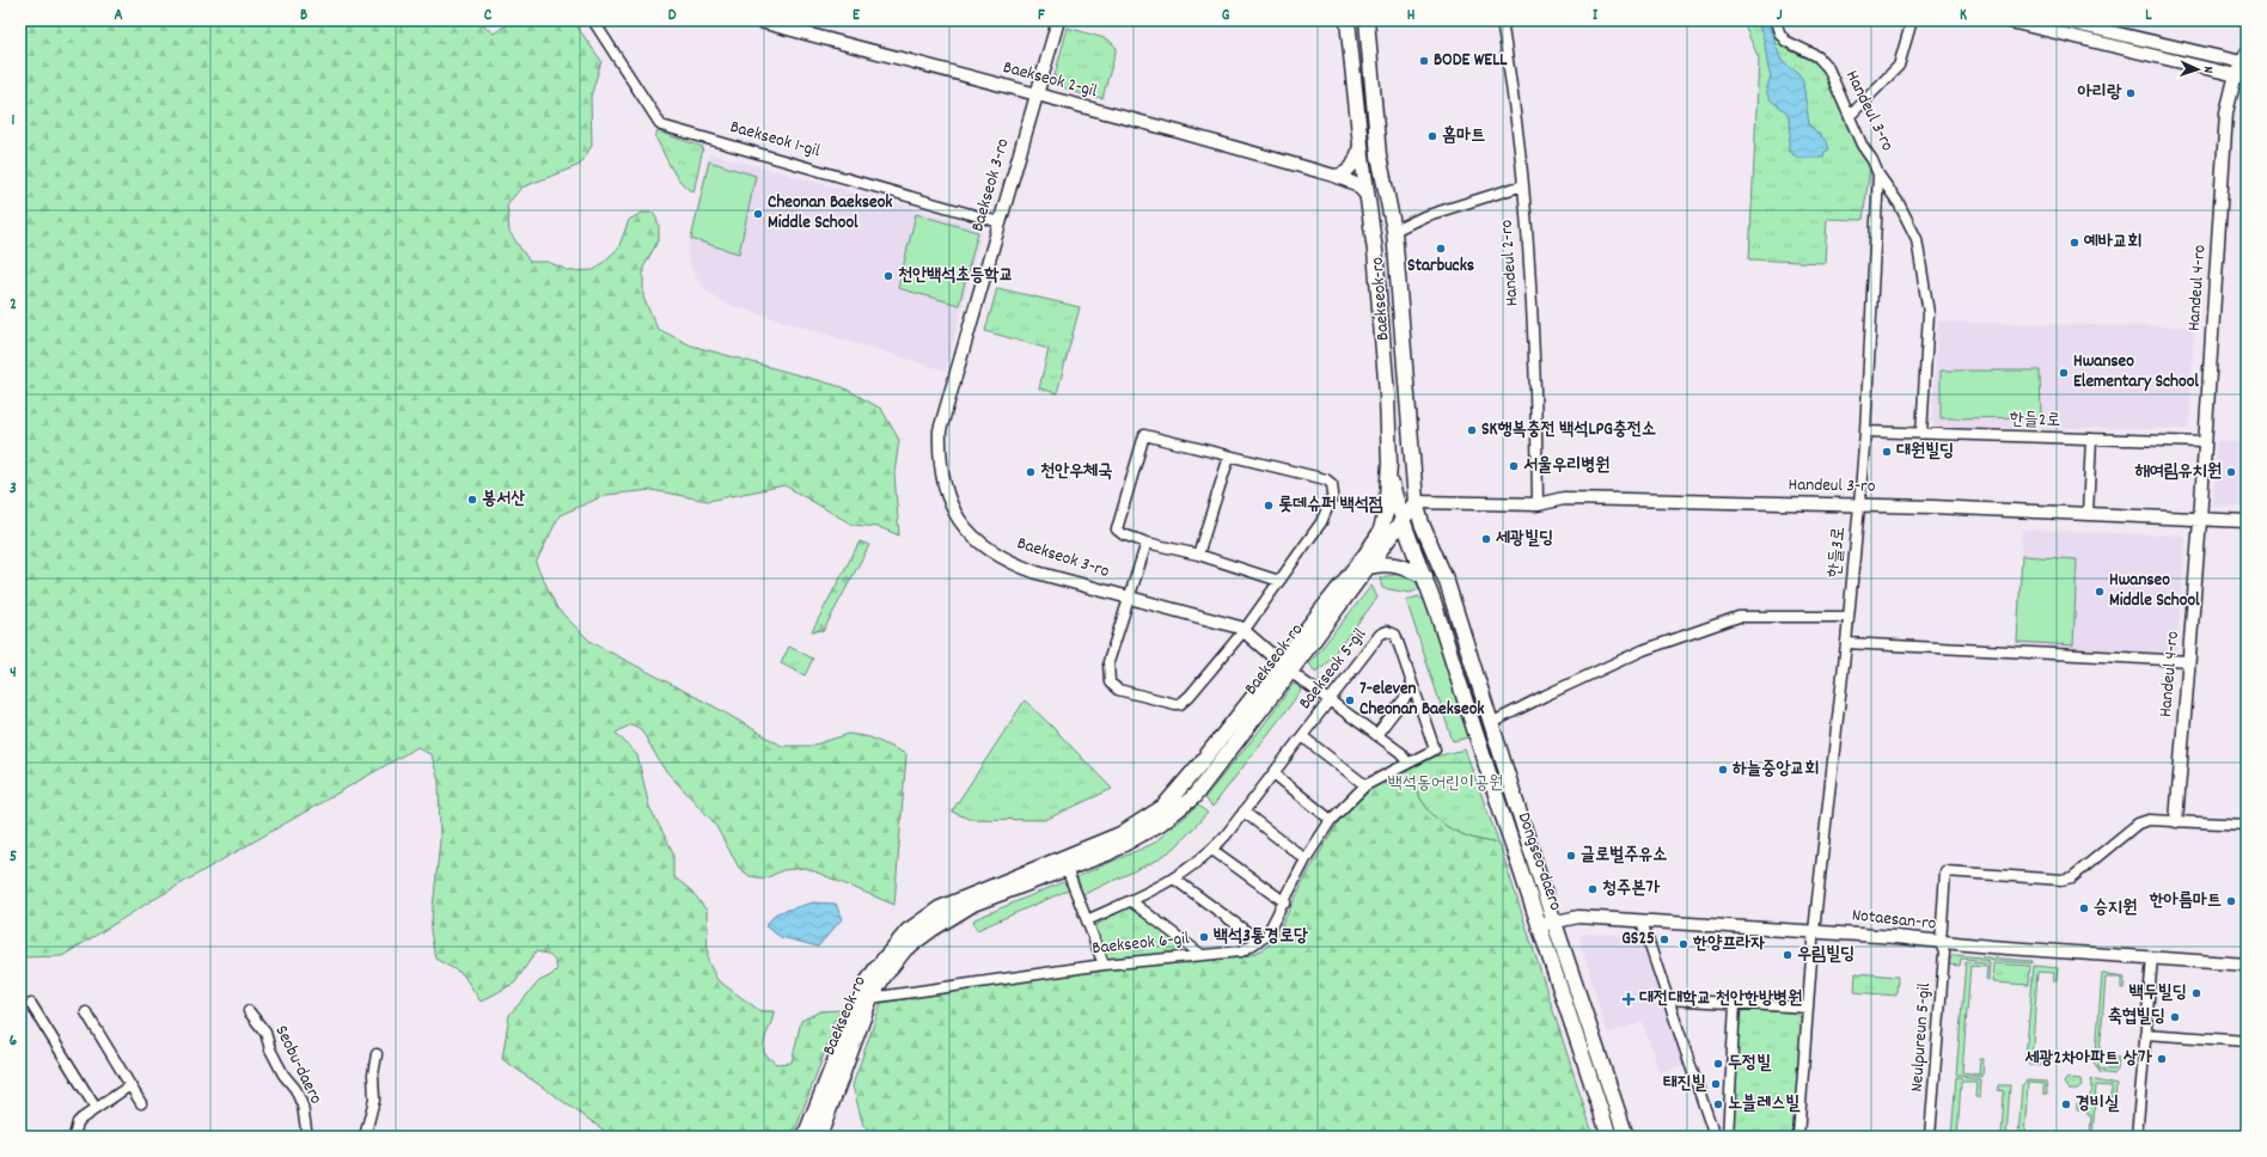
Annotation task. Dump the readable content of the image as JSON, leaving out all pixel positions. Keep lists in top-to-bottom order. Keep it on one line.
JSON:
{"streets":{"main road":["Baekseok-ro","Dongseo-daero"],"street":["Baekseok 2-gil","Handeul 3-ro","Baekseok 1-gil","Baekseok 3-ro","Handeul 2-ro","Handeul 4-ro","한들2로","한들3로","Baekseok 5-gil","Notaesan-ro","Baekseok 6-gil","Neulpureun 5-gil","Seobu-daero"]},"crossings":[["Baekseok 2-gil","Baekseok 3-ro"],["Baekseok 2-gil","Baekseok-ro"],["Handeul 3-ro","Handeul 2-ro"],["Handeul 3-ro","Handeul 4-ro"],["Handeul 3-ro","Baekseok-ro"],["Handeul 3-ro","한들2로"],["Handeul 3-ro","한들3로"],["Handeul 3-ro","Dongseo-daero"],["Baekseok 1-gil","Baekseok 3-ro"],["Baekseok 3-ro","Baekseok-ro"],["Baekseok 3-ro","Baekseok 5-gil"],["Baekseok 3-ro","Baekseok 6-gil"],["Handeul 4-ro","한들2로"],["Handeul 4-ro","Neulpureun 5-gil"],["Baekseok-ro","Dongseo-daero"],["Baekseok-ro","Baekseok 6-gil"],["한들2로","한들3로"],["한들3로","Notaesan-ro"],["Baekseok 5-gil","Baekseok 6-gil"],["Dongseo-daero","Notaesan-ro"],["Notaesan-ro","Neulpureun 5-gil"]],"parks":["백석동어린이공원"],"places":{"other":["BODE WELL","아리랑","홈마트","Cheonan Baekseok Middle School","예바교회","Starbucks","천안백석초등학교","Hwanseo Elementary School","SK행복충전 백석LPG충전소","대원빌딩","서울우리병원","천안우체국","해여림유치원","봉서산","롯데슈퍼 백석점","세광빌딩","Hwanseo Middle School","7-eleven Cheonan Baekseok","하늘중앙교회","글로벌주유소","청주본가","한아름마트","승지원","백석3통경로당","GS25","한양프라자","우림빌딩","백두빌딩","축협빌딩","세광2차아파트 상가","두정빌","태진빌","노블레스빌","경비실"],"health":["대전대학교 천안한방병원"]},"north":"right","grid":{"columns":["A","B","C","D","E","F","G","H","I","J","K","L"],"rows":["1","2","3","4","5","6"]}}
